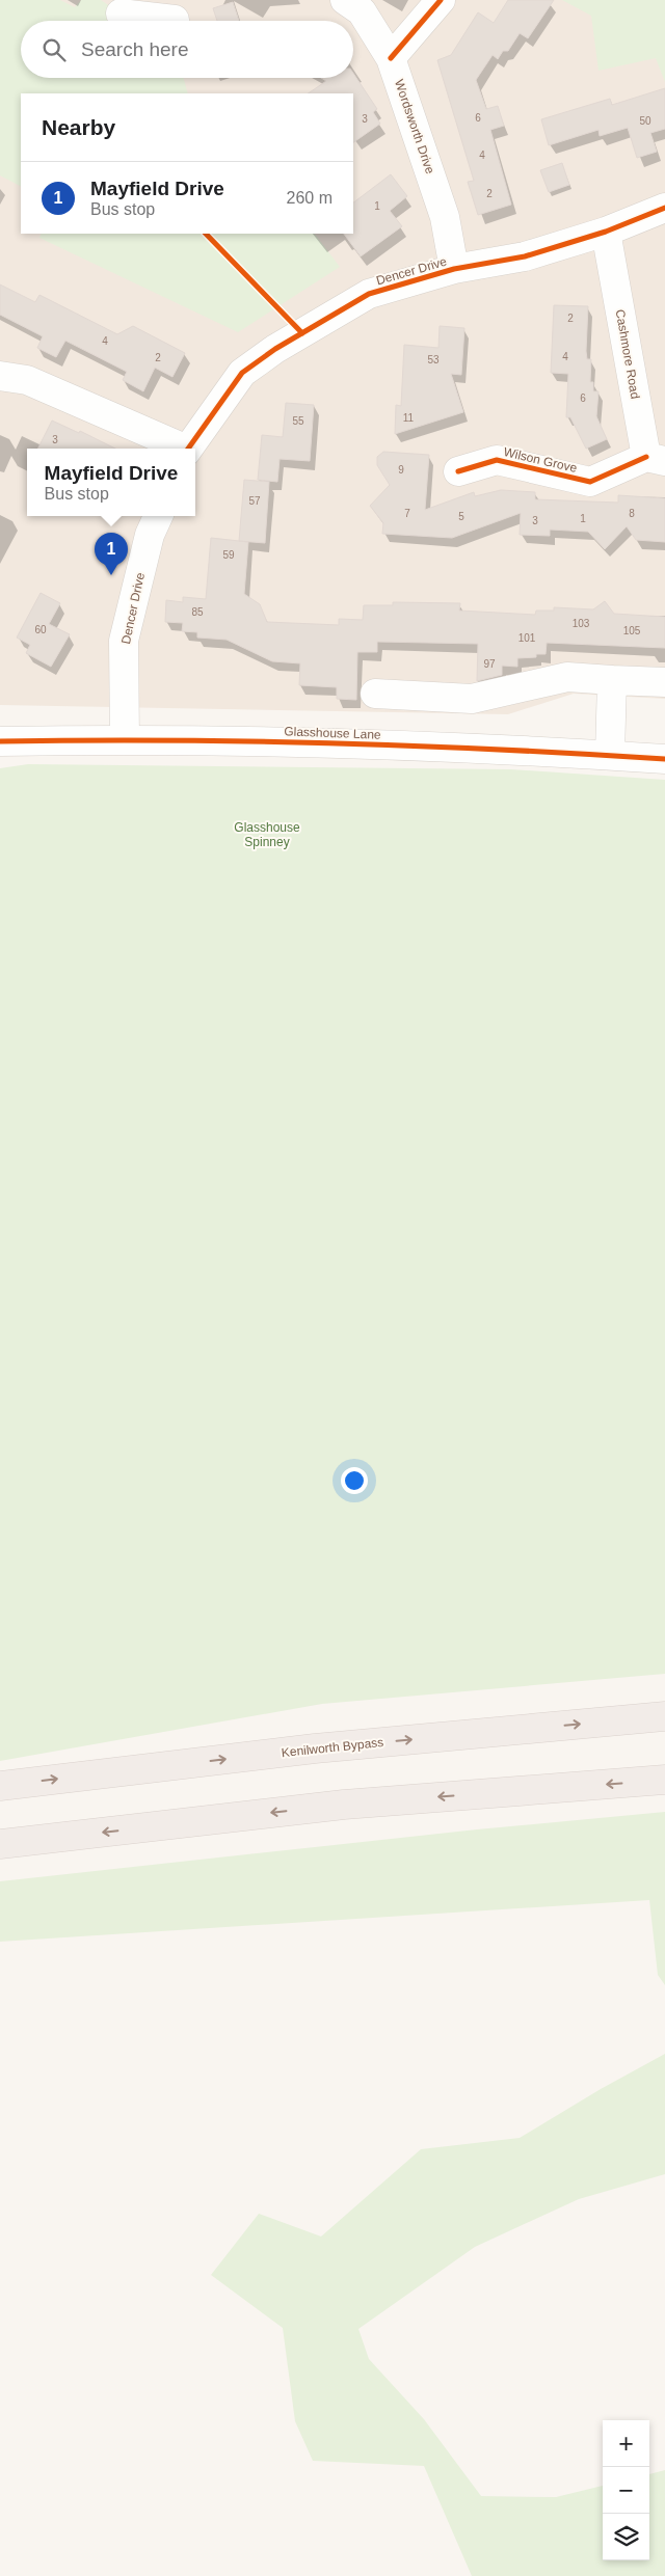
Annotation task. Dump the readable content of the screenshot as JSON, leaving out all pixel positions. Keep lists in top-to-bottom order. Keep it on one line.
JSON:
{"streets":{"highway":["Kenilworth Bypass"],"street":["Wordsworth Drive","Dencer Drive","Cashmore Road","Wilson Grove","Glasshouse Lane"]},"crossings":[["Wordsworth Drive","Dencer Drive"],["Dencer Drive","Cashmore Road"],["Dencer Drive","Glasshouse Lane"],["Cashmore Road","Wilson Grove"]],"parks":["Glasshouse Spinney"],"house_numbers":["6","3","50","4","2","1","2","4","4","2","53","6","11","55","3","9","57","7","8","5","1","3","59","85","103","60","105","101","97"],"page":{"search":"Search here","heading":"Nearby","list":[{"mark":"1","name":"Mayfield Drive","note":"Bus stop","value":"260 m"}],"popup":["Mayfield Drive","Bus stop"],"pins":"1","map_buttons":["+","−"]}}
